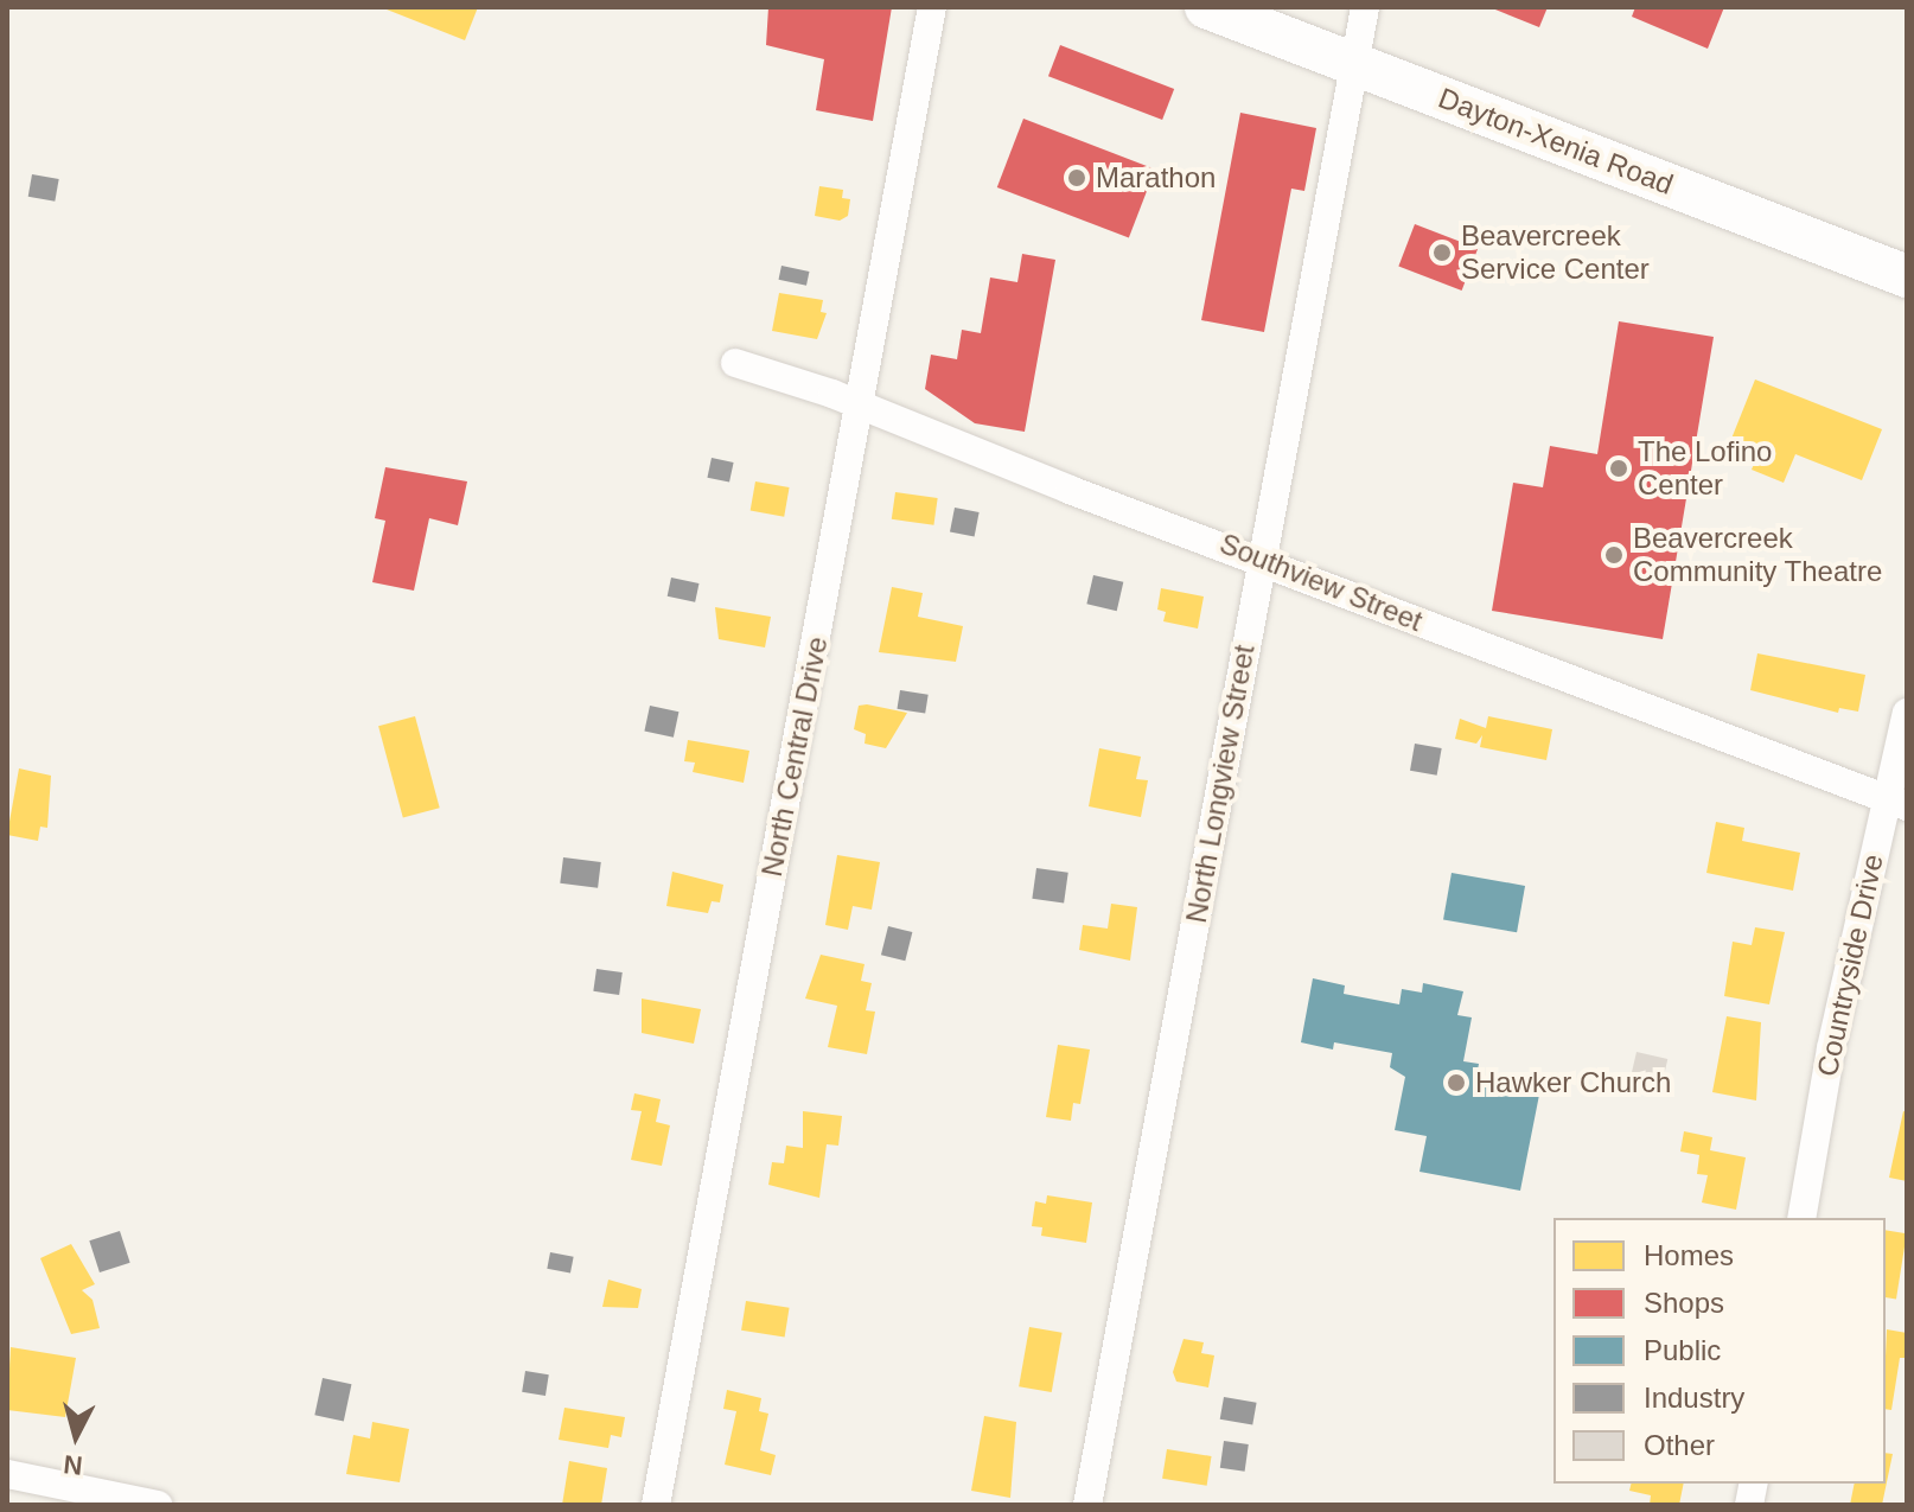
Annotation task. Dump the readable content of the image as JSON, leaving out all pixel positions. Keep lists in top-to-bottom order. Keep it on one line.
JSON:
{"streets":{"main road":["Dayton-Xenia Road"],"street":["Southview Street","North Central Drive","North Longview Street","Countryside Drive"]},"crossings":[["Dayton-Xenia Road","North Longview Street"],["Southview Street","North Central Drive"],["Southview Street","North Longview Street"],["Southview Street","Countryside Drive"]],"places":["Marathon","Beavercreek Service Center","The Lofino Center","Beavercreek Community Theatre","Hawker Church"],"legend":["Homes","Shops","Public","Industry","Other"],"north":"bottom"}
